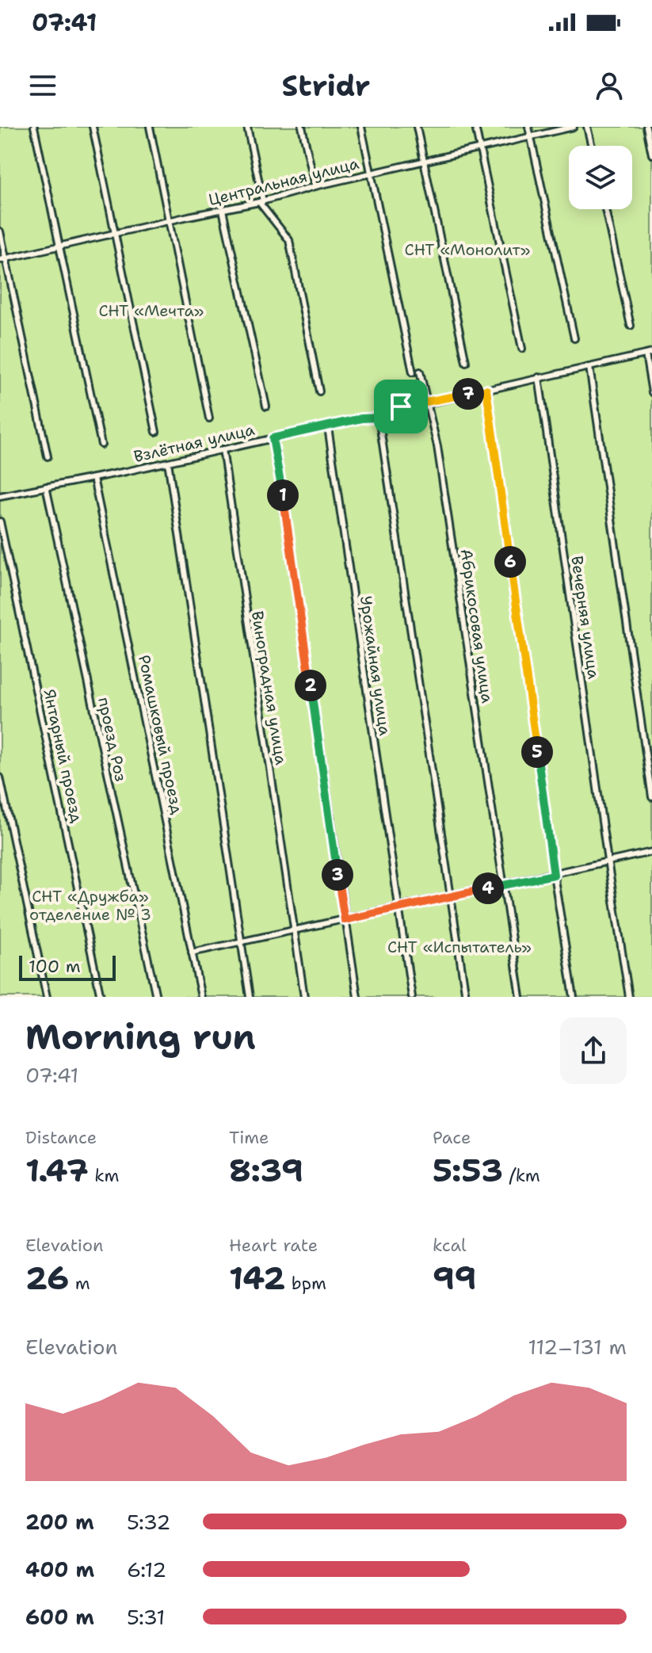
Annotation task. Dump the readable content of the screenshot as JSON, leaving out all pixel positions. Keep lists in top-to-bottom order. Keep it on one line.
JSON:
{"streets":{"street":["Центральная улица","Взлётная улица","Вечерняя улица","Абрикосовая улица","Урожайная улица","Виноградная улица","Ромашковый проезд","проезд Роз","Янтарный проезд"]},"crossings":[["Взлётная улица","Вечерняя улица"],["Взлётная улица","Абрикосовая улица"],["Взлётная улица","Урожайная улица"],["Взлётная улица","Виноградная улица"],["Взлётная улица","Ромашковый проезд"],["Взлётная улица","проезд Роз"]],"parks":["СНТ «Монолит»","СНТ «Мечта»","СНТ «Дружба» отделение № 3","СНТ «Испытатель»"],"scale_bar":"100 m","page":{"status":"07:41","header":"Stridr","pins":["7","1","6","2","5","3","4"],"scale":"100 m","heading":["Morning run","07:41"],"stats":[["Distance","1.47 km"],["Time","8:39"],["Pace","5:53 /km"],["Elevation","26 m"],["Heart rate","142 bpm"],["kcal","99"]],"chart":["Elevation","112–131 m"],"list":[{"name":"200 m","note":"5:32"},{"name":"400 m","note":"6:12"},{"name":"600 m","note":"5:31"}]}}
